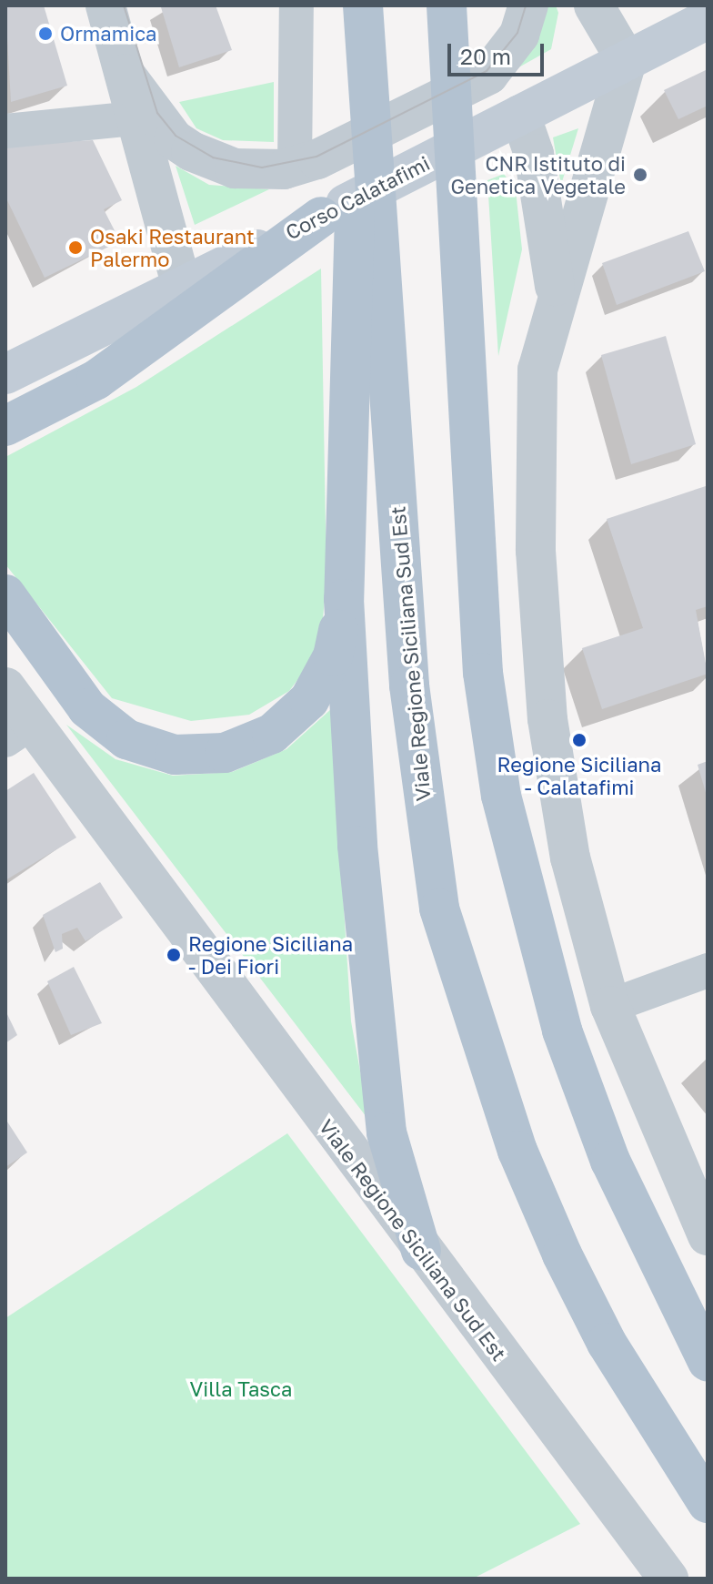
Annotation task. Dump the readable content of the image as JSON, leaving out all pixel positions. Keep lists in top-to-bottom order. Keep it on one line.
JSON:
{"streets":{"main road":["Corso Calatafimi","Viale Regione Siciliana Sud Est"]},"parks":["Villa Tasca"],"places":["Ormamica","CNR Istituto di Genetica Vegetale","Osaki Restaurant Palermo","Regione Siciliana - Calatafimi","Regione Siciliana - Dei Fiori"],"scale_bar":"20 m"}
